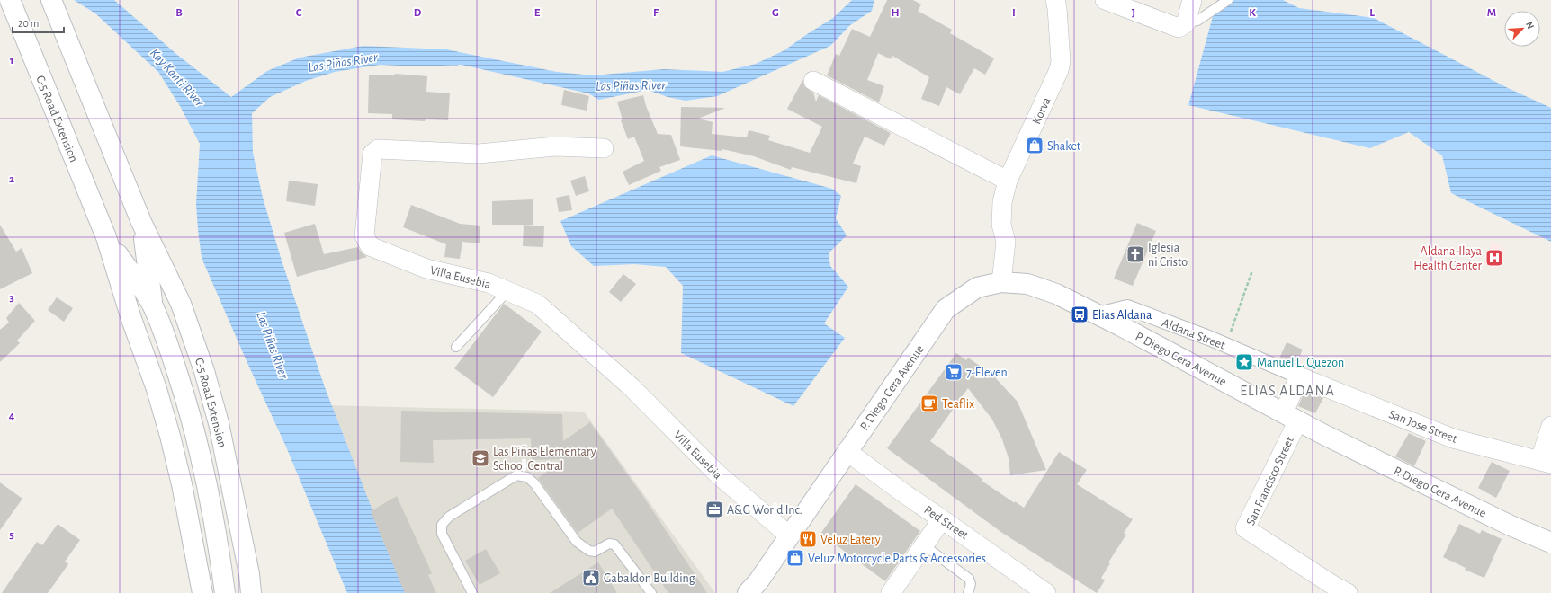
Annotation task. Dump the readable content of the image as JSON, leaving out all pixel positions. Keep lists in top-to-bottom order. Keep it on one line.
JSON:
{"streets":{"main road":["C-5 Road Extension","P. Diego Cera Avenue"],"street":["Korva","Villa Eusebia","Aldana Street","San Jose Street","San Francisco Street","Red Street"]},"crossings":[["Korva","P. Diego Cera Avenue"],["Villa Eusebia","P. Diego Cera Avenue"],["Aldana Street","P. Diego Cera Avenue"],["Aldana Street","San Jose Street"],["P. Diego Cera Avenue","San Francisco Street"],["P. Diego Cera Avenue","Red Street"]],"districts":["ELIAS ALDANA"],"water":["Las Piñas River","Kay Kanti River"],"places":{"shop":["Shaket","Veluz Motorcycle Parts & Accessories"],"church":["Iglesia ni Cristo"],"hospital":["Aldana-Ilaya Health Center"],"bus stop":["Elias Aldana"],"place":["Manuel L. Quezon"],"supermarket":["7-Eleven"],"cafe":["Teaflix"],"school or university":["Las Piñas Elementary School Central"],"office":["A&G World Inc."],"restaurant":["Veluz Eatery"],"public building":["Gabaldon Building"]},"scale_bar":"20 m","north":"top right","grid":{"columns":["B","C","D","E","F","G","H","I","J","K","L","M"],"rows":["1","2","3","4","5"]}}
